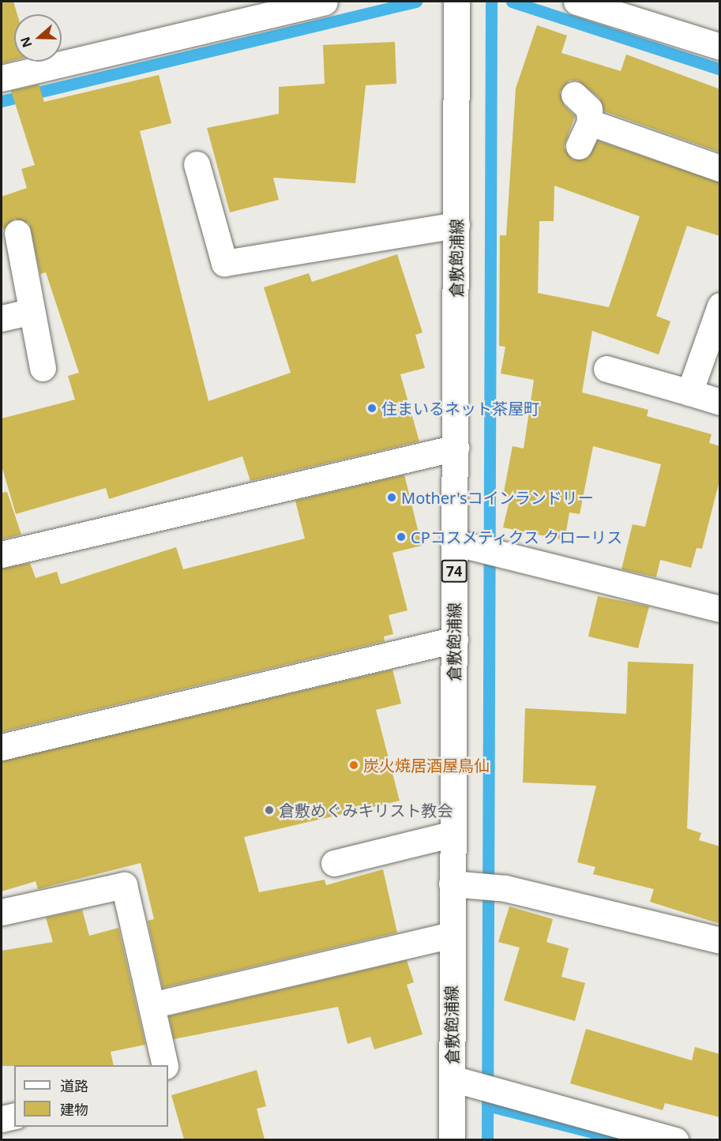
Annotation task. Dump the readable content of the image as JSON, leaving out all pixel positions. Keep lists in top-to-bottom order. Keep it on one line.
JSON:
{"streets":{"street":["倉敷飽浦線","74"]},"places":["住まいるネット茶屋町","Mother'sコインランドリー","CPコスメティクス クローリス","炭火焼居酒屋鳥仙","倉敷めぐみキリスト教会"],"legend":["道路","建物"],"north":"left"}
